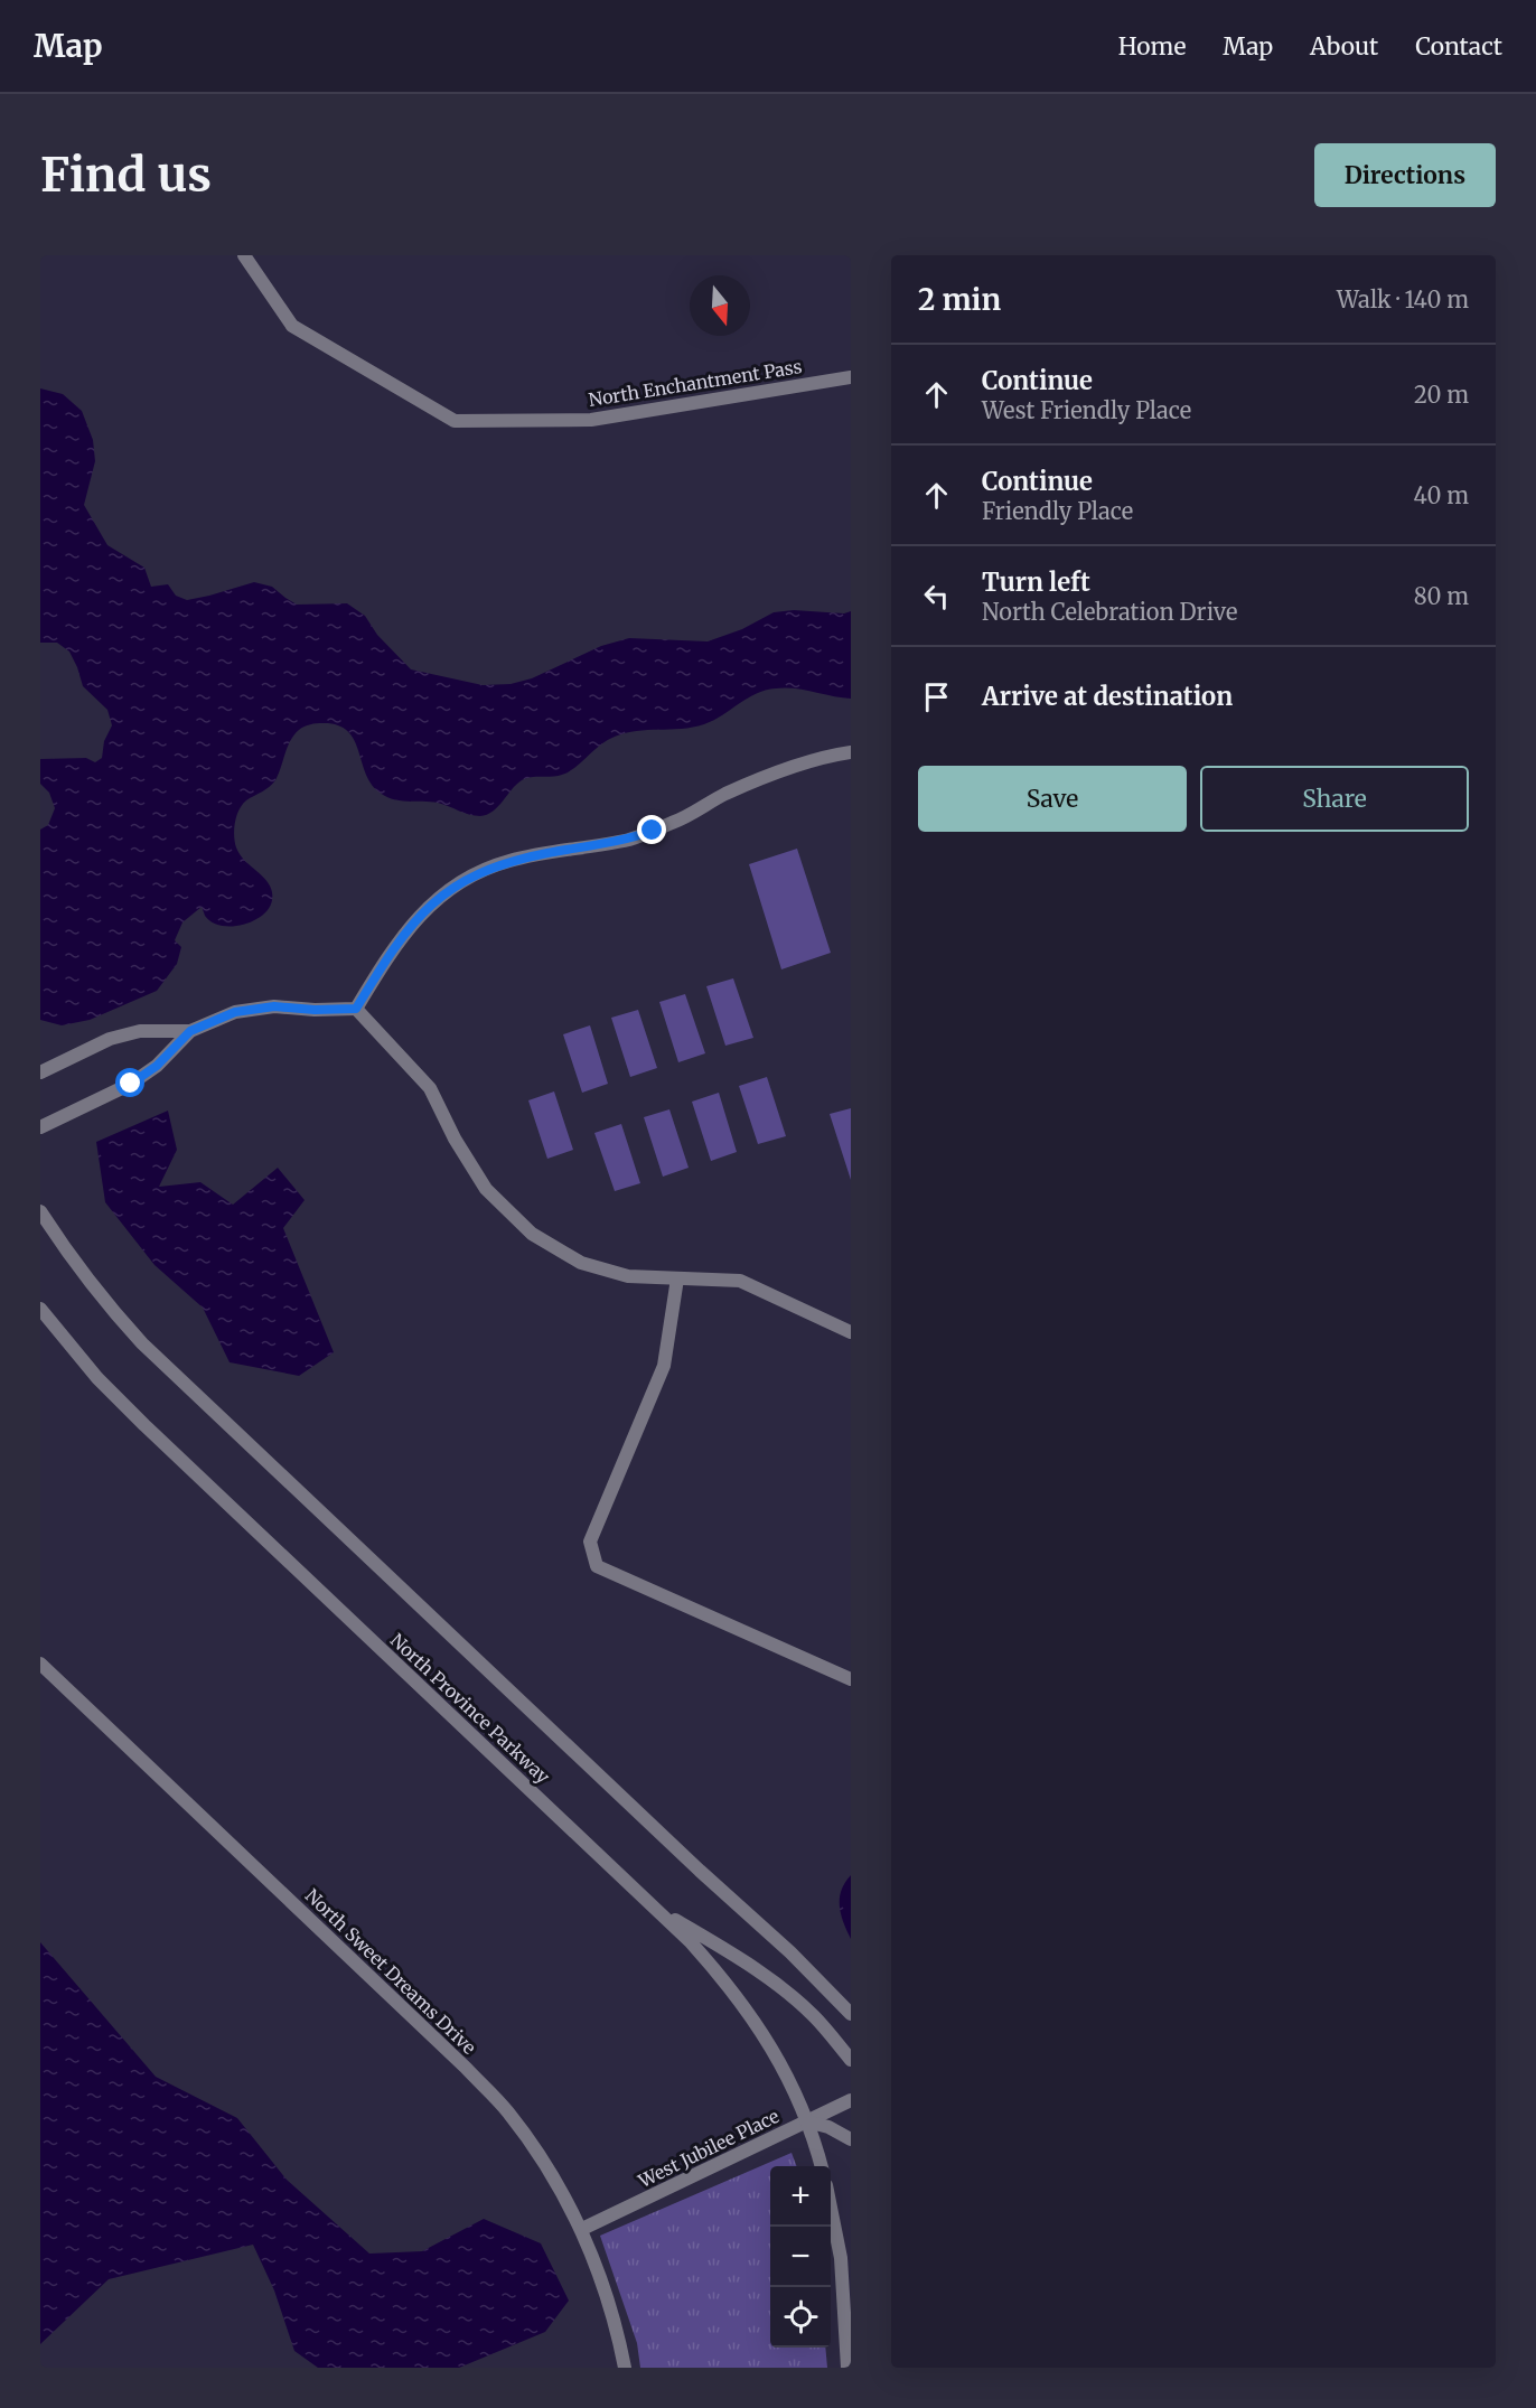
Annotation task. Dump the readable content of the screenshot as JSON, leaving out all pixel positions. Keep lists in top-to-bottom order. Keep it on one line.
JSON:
{"streets":{"street":["North Enchantment Pass","North Province Parkway","North Sweet Dreams Drive","West Jubilee Place"]},"crossings":[["North Province Parkway","West Jubilee Place"],["North Sweet Dreams Drive","West Jubilee Place"]],"north":"bottom","page":{"header":"Map","nav":["Home","Map","About","Contact"],"buttons":["Directions",["Save","Share"]],"title":"Find us","heading":["2 min","Walk · 140 m"],"list":[["Continue","West Friendly Place","20 m"],["Continue","Friendly Place","40 m"],["Turn left","North Celebration Drive","80 m"],"Arrive at destination"],"map_buttons":["+","−"]}}
